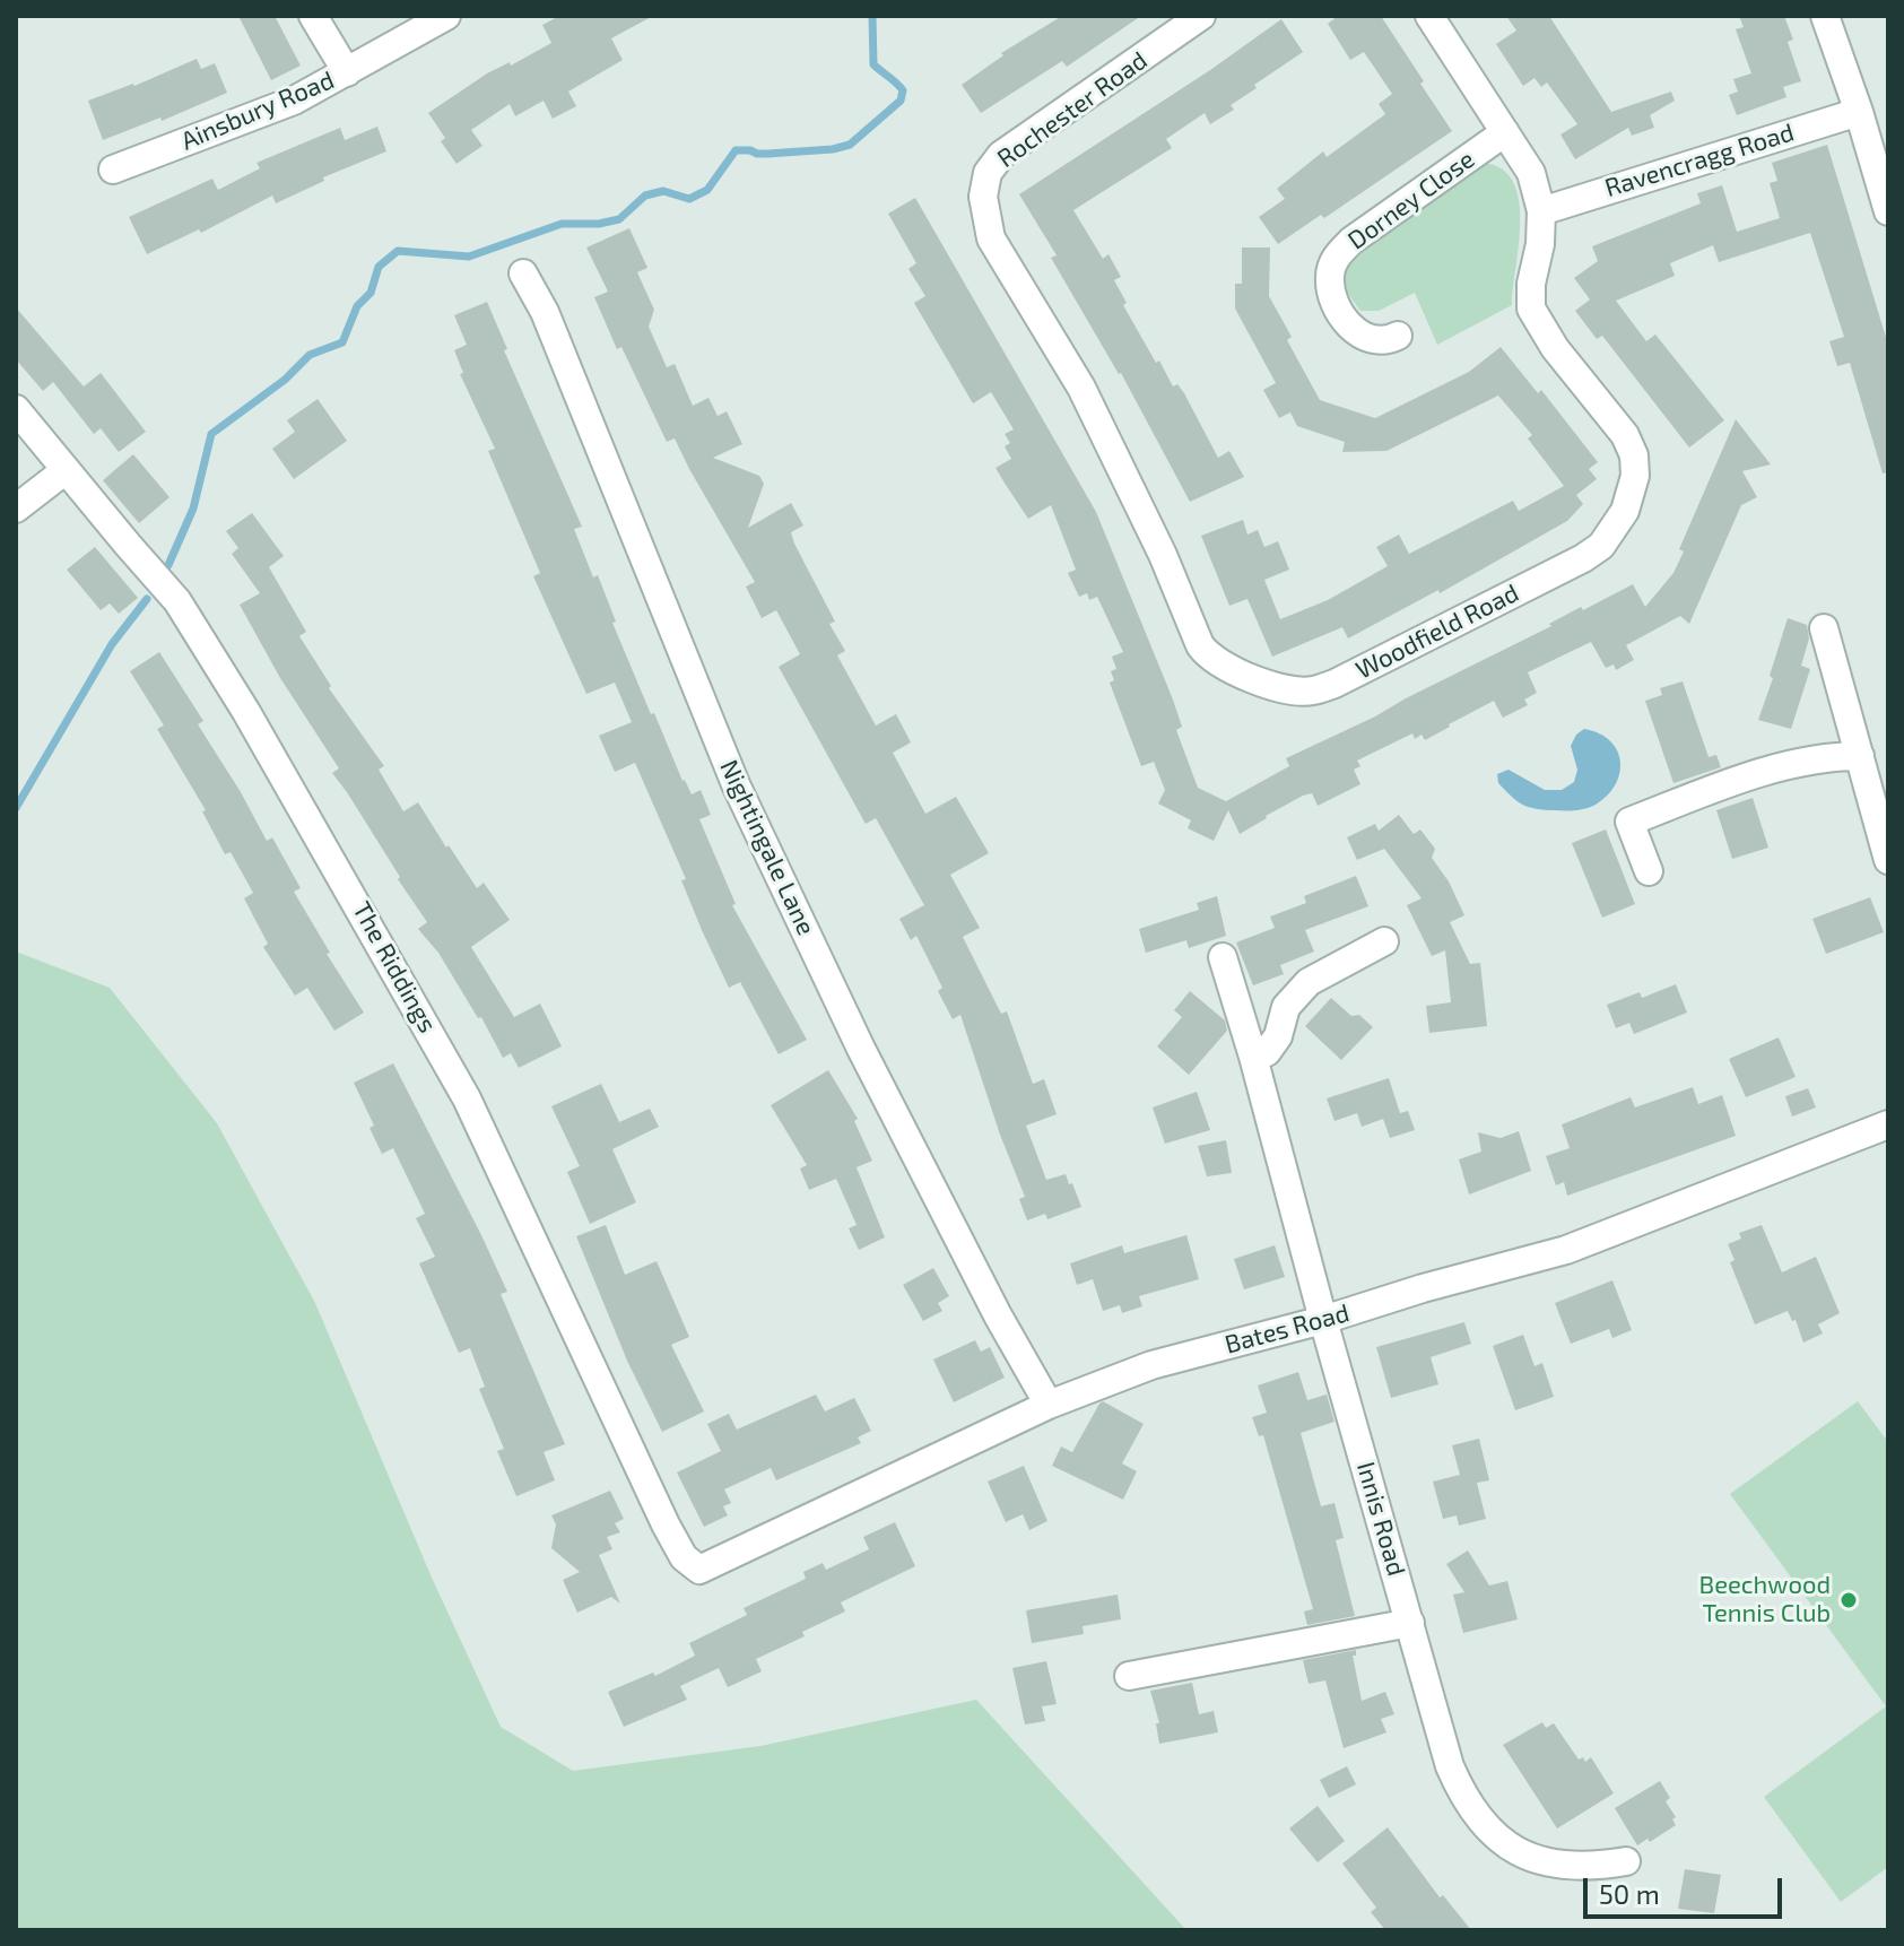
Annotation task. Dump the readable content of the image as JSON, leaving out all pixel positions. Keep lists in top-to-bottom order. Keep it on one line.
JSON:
{"streets":{"street":["Rochester Road","Ainsbury Road","Ravencragg Road","Dorney Close","Woodfield Road","Nightingale Lane","The Riddings","Bates Road","Innis Road"]},"crossings":[["Rochester Road","Woodfield Road"],["Ravencragg Road","Woodfield Road"],["Dorney Close","Woodfield Road"],["Nightingale Lane","Bates Road"],["The Riddings","Bates Road"],["Bates Road","Innis Road"]],"places":["Beechwood Tennis Club"],"scale_bar":"50 m"}
